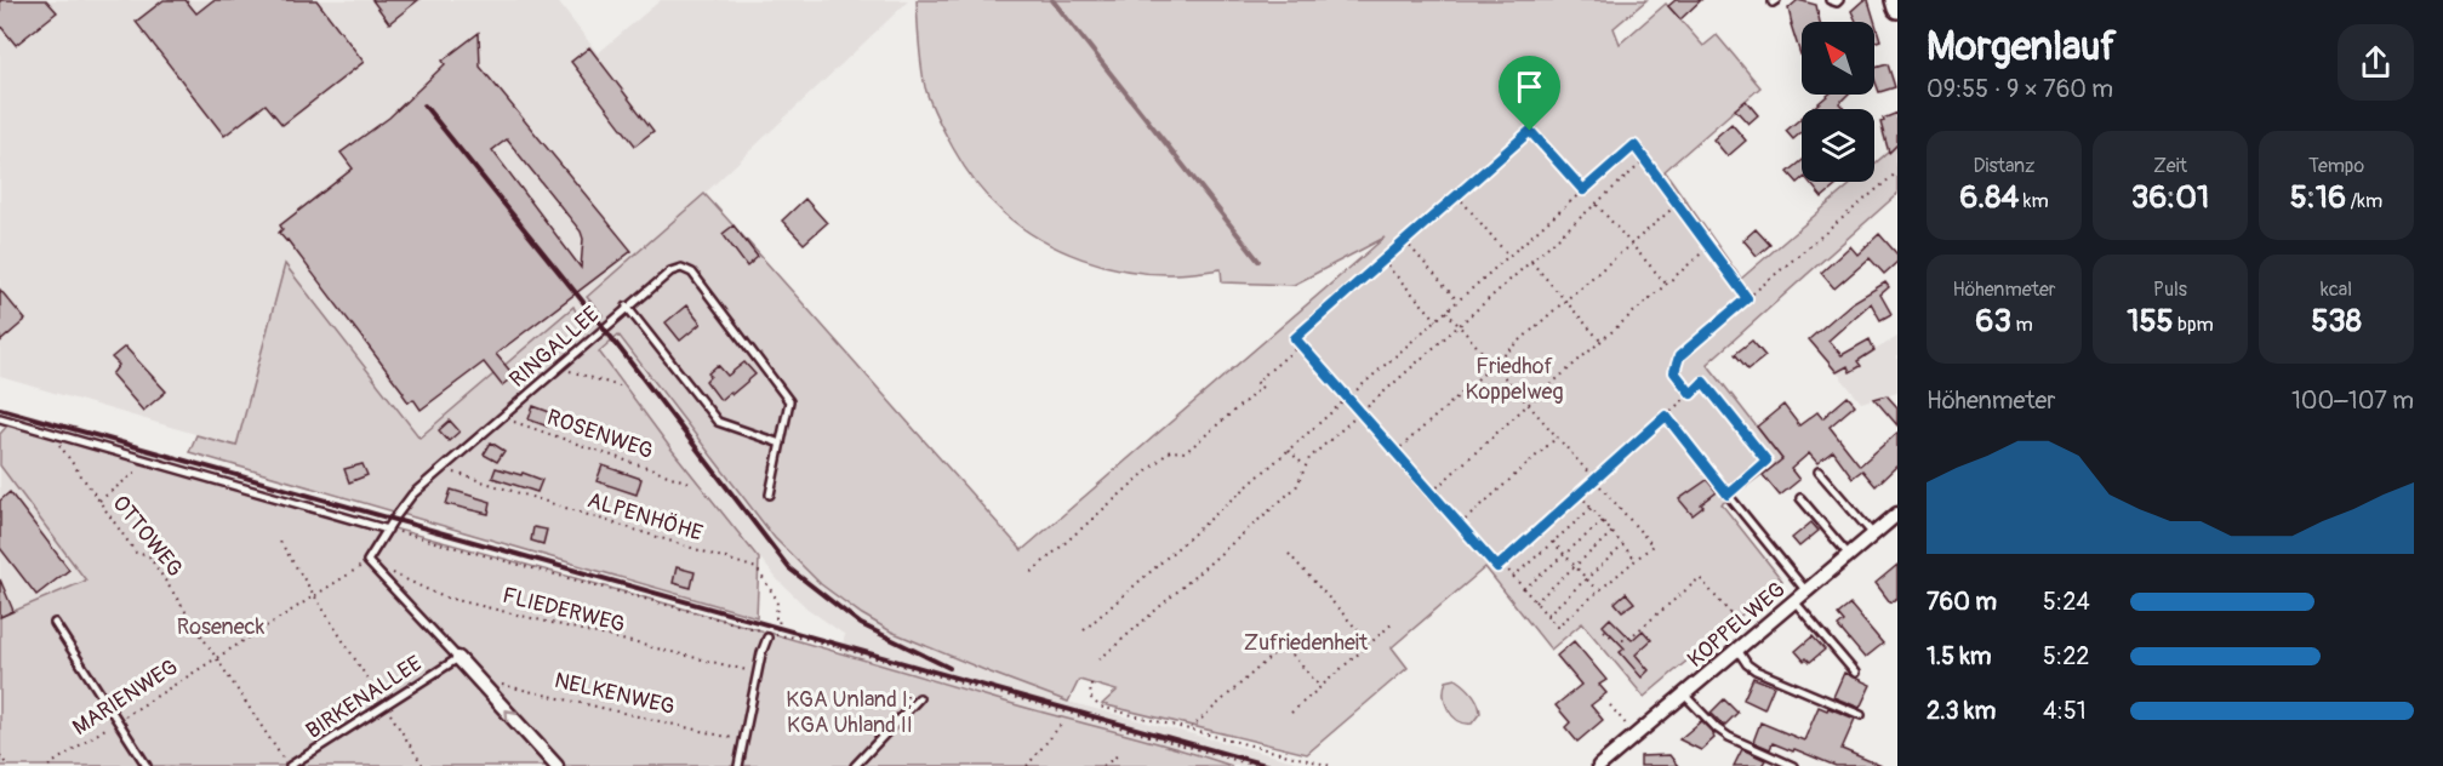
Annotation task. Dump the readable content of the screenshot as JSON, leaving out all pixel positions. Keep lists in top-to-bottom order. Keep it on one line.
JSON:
{"streets":{"street":["KOPPELWEG"],"lane":["RINGALLEE","BIRKENALLEE"],"path":["ROSENWEG","ALPENHÖHE","OTTOWEG","FLIEDERWEG","NELKENWEG","MARIENWEG"]},"crossings":[["RINGALLEE","ROSENWEG"],["RINGALLEE","ALPENHÖHE"],["RINGALLEE","MARIENWEG"],["OTTOWEG","MARIENWEG"],["OTTOWEG","BIRKENALLEE"]],"parks":["Friedhof Koppelweg","Roseneck","Zufriedenheit","KGA Unland I; KGA Uhland II"],"north":"top left","page":{"heading":["Morgenlauf","09:55 · 9 × 760 m"],"stats":[["Distanz","6.84 km"],["Zeit","36:01"],["Tempo","5:16 /km"],["Höhenmeter","63 m"],["Puls","155 bpm"],["kcal","538"]],"chart":["Höhenmeter","100–107 m"],"list":[{"name":"760 m","note":"5:24"},{"name":"1.5 km","note":"5:22"},{"name":"2.3 km","note":"4:51"}]}}
